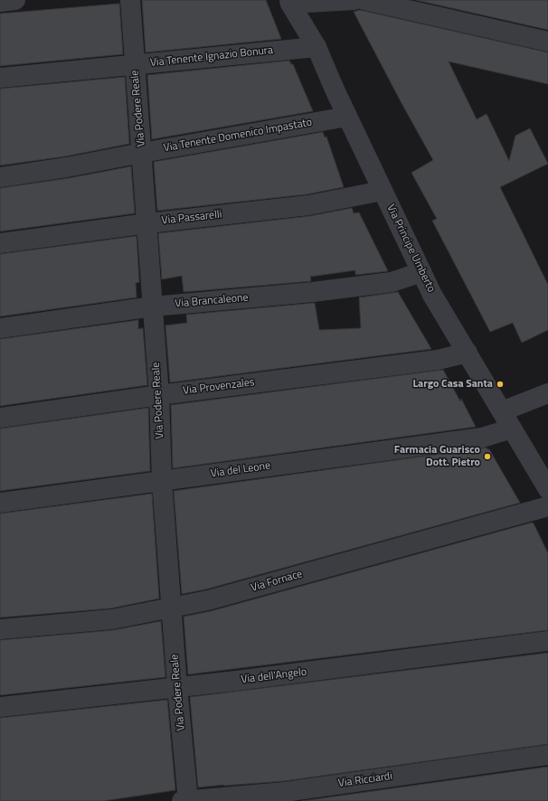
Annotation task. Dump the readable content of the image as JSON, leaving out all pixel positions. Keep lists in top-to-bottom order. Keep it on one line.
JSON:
{"streets":{"street":["Via Tenente Ignazio Bonura","Via Podere Reale","Via Tenente Domenico Impastato","Via Passarelli","Via Principe Umberto","Via Brancaleone","Via Provenzales","Via del Leone","Via Fornace","Via dell'Angelo","Via Ricciardi"]},"crossings":[["Via Tenente Ignazio Bonura","Via Podere Reale"],["Via Tenente Ignazio Bonura","Via Principe Umberto"],["Via Podere Reale","Via Tenente Domenico Impastato"],["Via Podere Reale","Via Passarelli"],["Via Podere Reale","Via Brancaleone"],["Via Podere Reale","Via Provenzales"],["Via Podere Reale","Via del Leone"],["Via Podere Reale","Via Fornace"],["Via Podere Reale","Via dell'Angelo"],["Via Podere Reale","Via Ricciardi"],["Via Tenente Domenico Impastato","Via Principe Umberto"],["Via Passarelli","Via Principe Umberto"],["Via Principe Umberto","Via Brancaleone"],["Via Principe Umberto","Via Provenzales"],["Via Principe Umberto","Via del Leone"]],"places":["Largo Casa Santa","Farmacia Guarisco Dott. Pietro"]}
